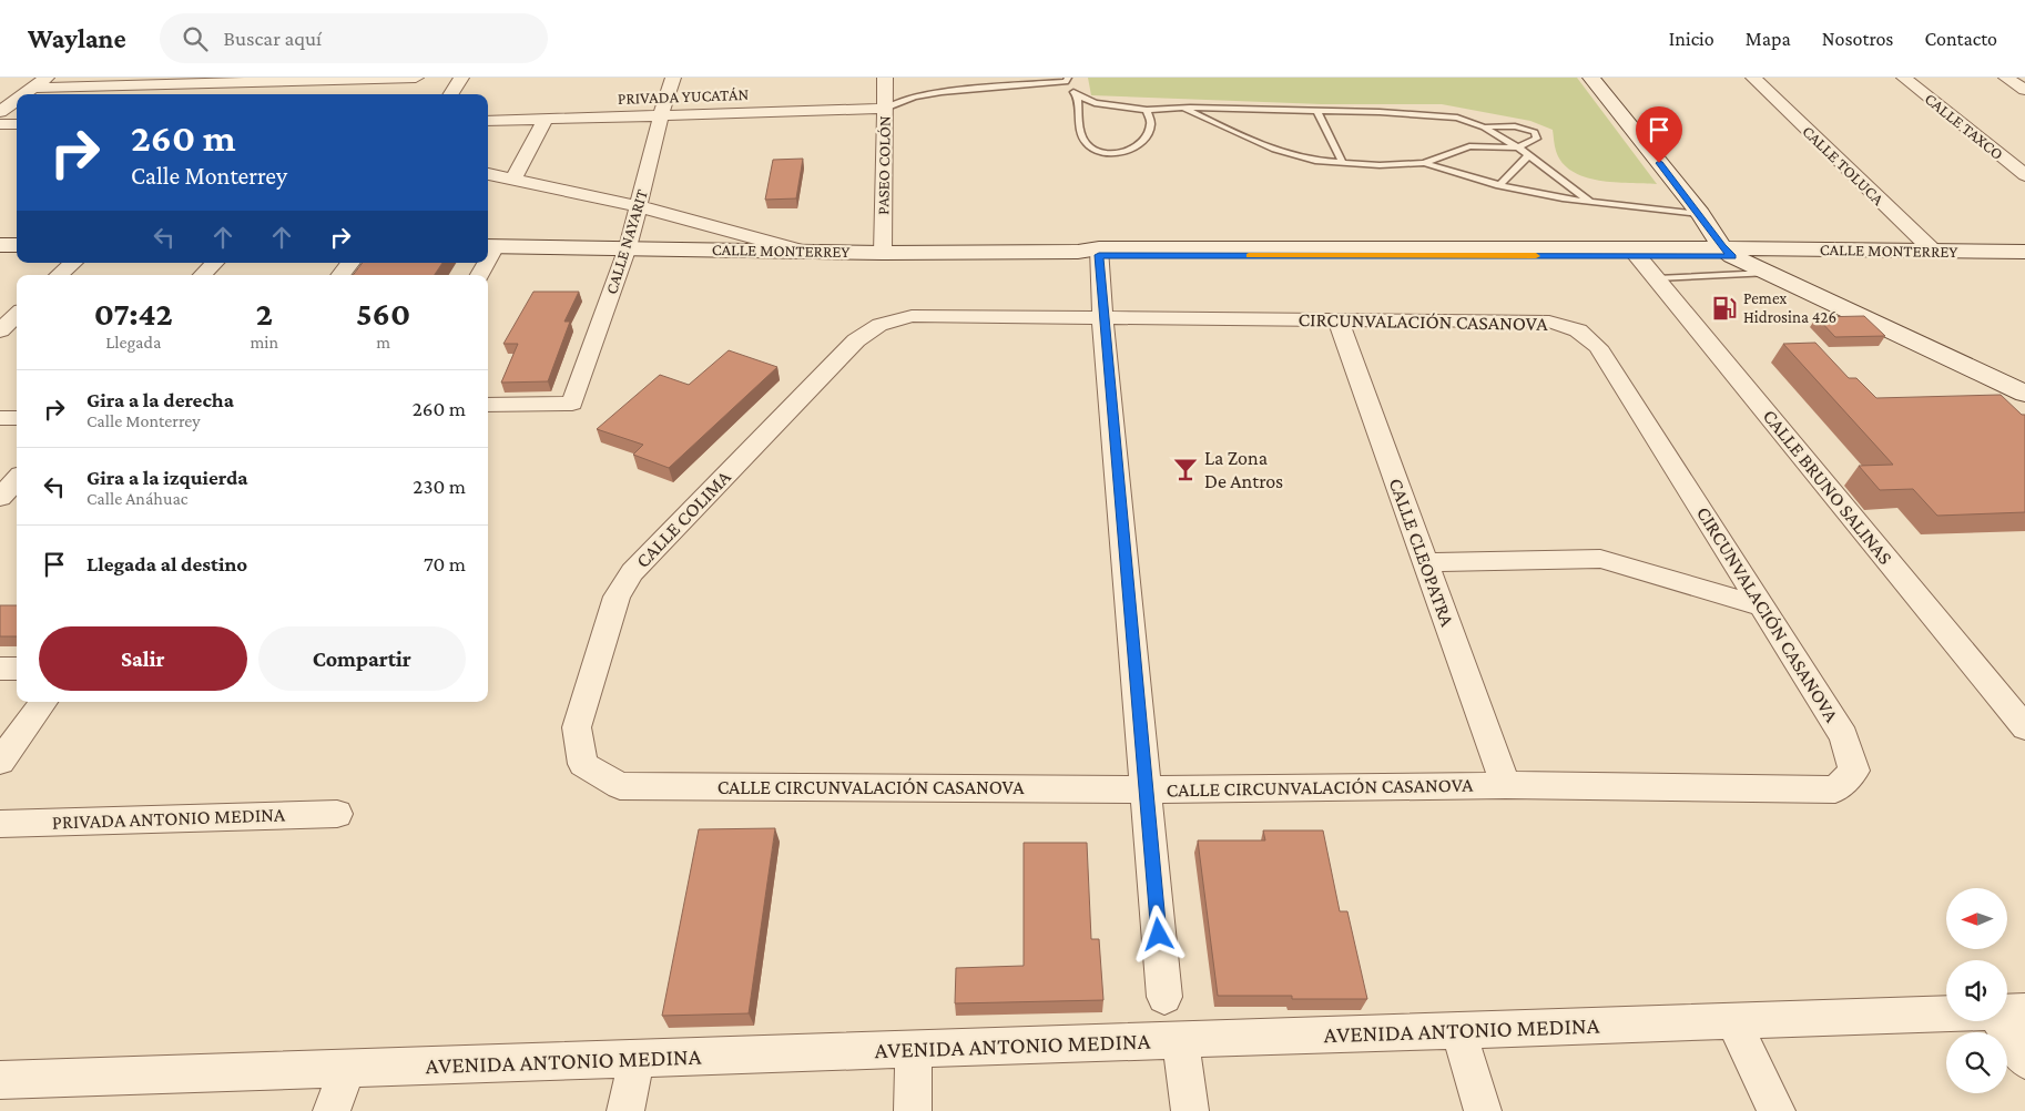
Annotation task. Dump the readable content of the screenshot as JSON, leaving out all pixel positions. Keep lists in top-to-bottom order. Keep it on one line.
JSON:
{"streets":{"street":["PRIVADA YUCATÁN","CALLE TAXCO","PASEO COLÓN","CALLE TOLUCA","CALLE NAYARIT","CALLE MONTERREY","CIRCUNVALACIÓN CASANOVA","CALLE BRUNO SALINAS","CALLE COLIMA","CALLE CLEOPATRA","CALLE CIRCUNVALACIÓN CASANOVA","PRIVADA ANTONIO MEDINA","AVENIDA ANTONIO MEDINA"]},"crossings":[["PRIVADA YUCATÁN","PASEO COLÓN"],["PRIVADA YUCATÁN","CALLE NAYARIT"],["PASEO COLÓN","CALLE MONTERREY"],["CALLE TOLUCA","CALLE MONTERREY"],["CALLE NAYARIT","CALLE MONTERREY"],["CALLE MONTERREY","CALLE BRUNO SALINAS"],["CIRCUNVALACIÓN CASANOVA","CALLE COLIMA"],["CIRCUNVALACIÓN CASANOVA","CALLE CLEOPATRA"],["CIRCUNVALACIÓN CASANOVA","CALLE CIRCUNVALACIÓN CASANOVA"],["CALLE COLIMA","CALLE CIRCUNVALACIÓN CASANOVA"],["CALLE CLEOPATRA","CALLE CIRCUNVALACIÓN CASANOVA"]],"places":{"fuel station":["Pemex Hidrosina 426"],"bar":["La Zona De Antros"]},"north":"left","page":{"header":"Waylane","search":"Buscar aquí","nav":["Inicio","Mapa","Nosotros","Contacto"],"turn":["260 m","Calle Monterrey"],"eta":["07:42","Llegada","2","min","560","m"],"list":[{"name":"Gira a la derecha","note":"Calle Monterrey","value":"260 m"},{"name":"Gira a la izquierda","note":"Calle Anáhuac","value":"230 m"},{"name":"Llegada al destino","value":"70 m"}],"buttons":["Salir","Compartir"]}}
